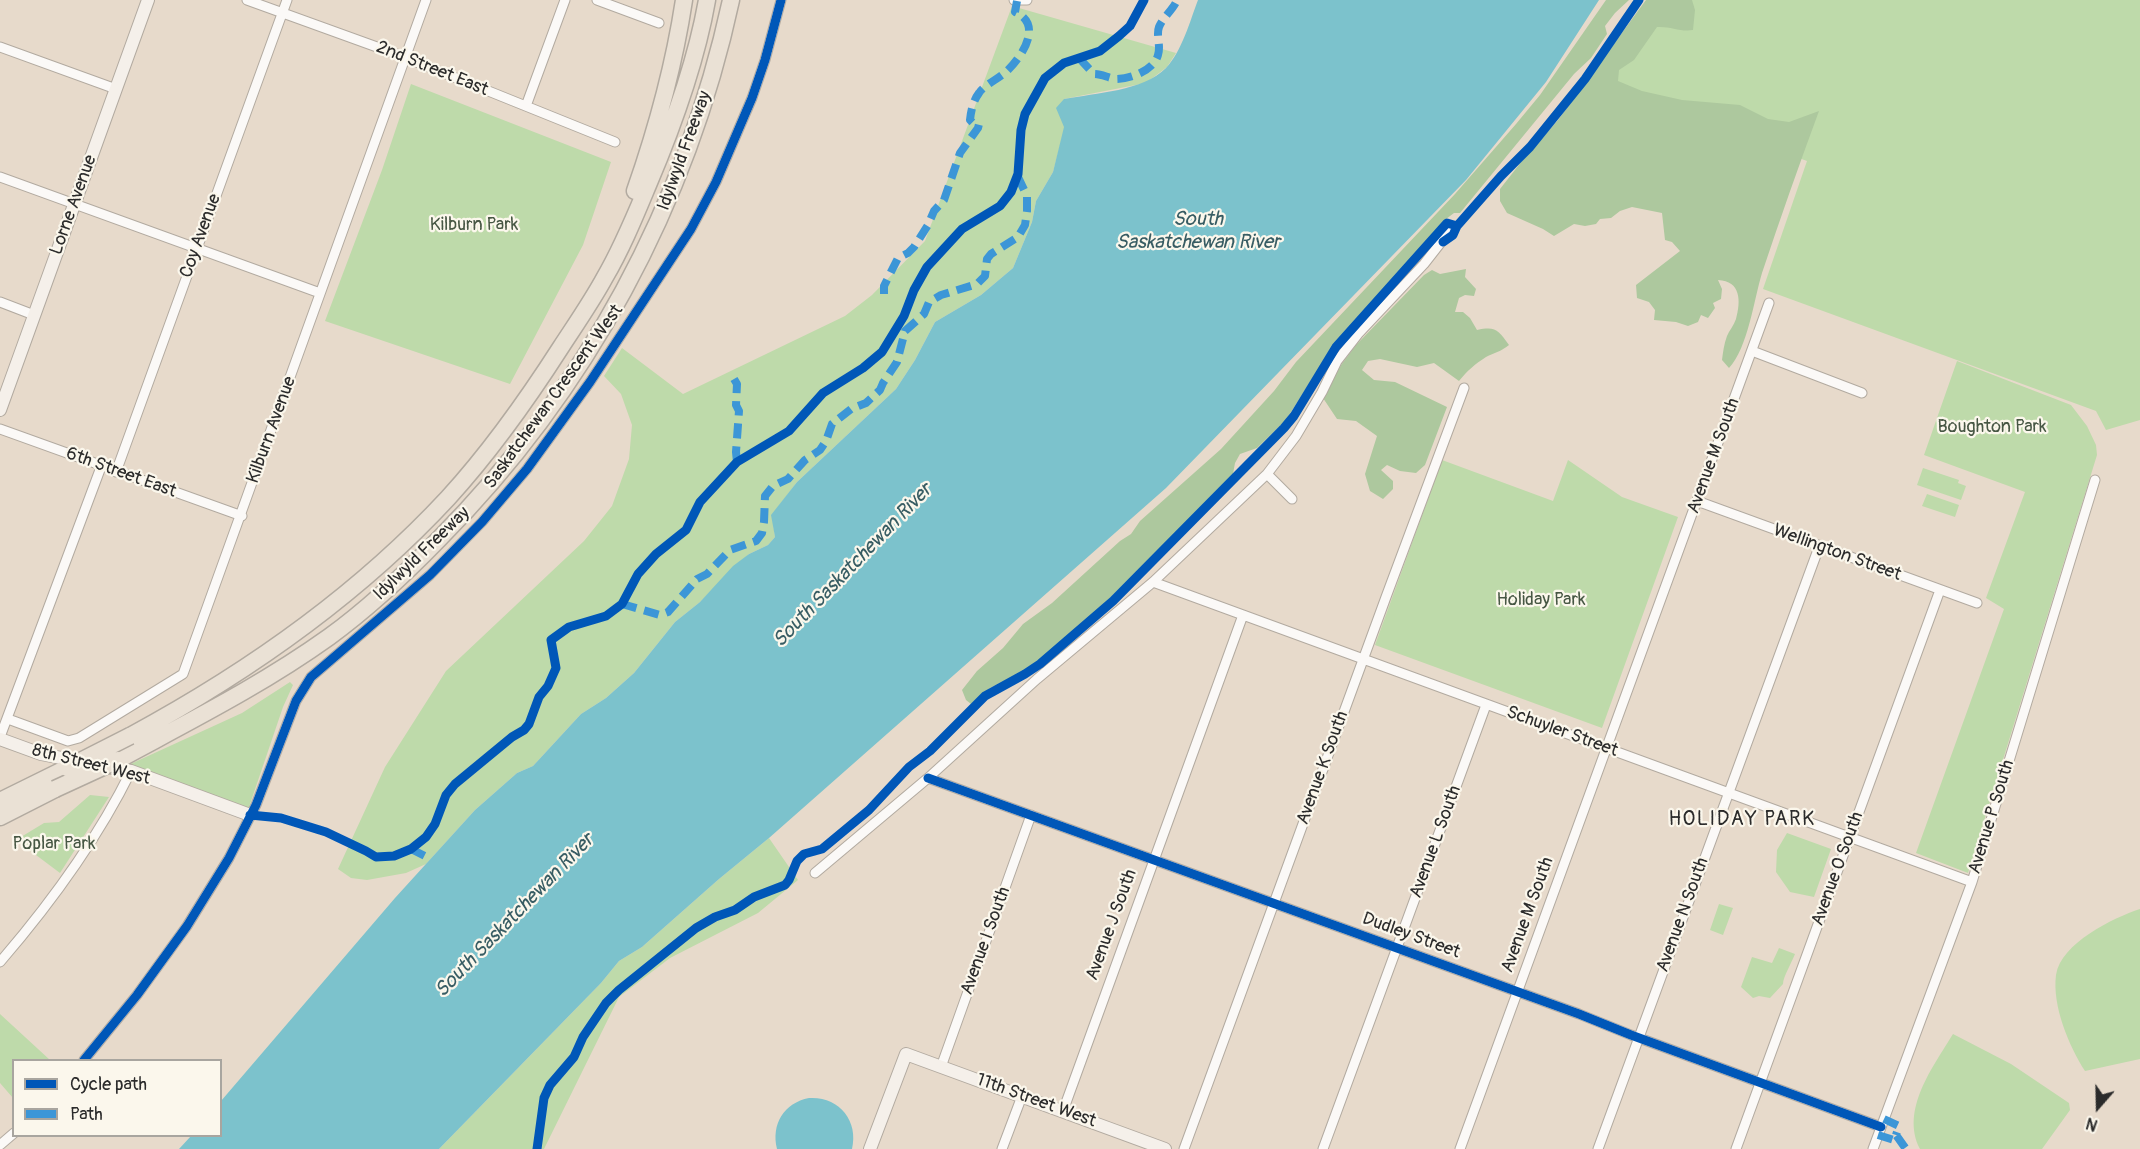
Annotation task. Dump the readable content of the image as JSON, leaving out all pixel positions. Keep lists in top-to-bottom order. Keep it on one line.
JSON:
{"streets":{"highway":["Idylwyld Freeway"],"street":["2nd Street East","Lorne Avenue","Coy Avenue","Saskatchewan Crescent West","Kilburn Avenue","Avenue M South","6th Street East","Wellington Street","Schuyler Street","8th Street West","Avenue K South","Avenue P South","Avenue L South","Avenue O South","Avenue N South","Avenue J South","Dudley Street","Avenue I South","11th Street West"]},"crossings":[["2nd Street East","Coy Avenue"],["2nd Street East","Kilburn Avenue"],["Idylwyld Freeway","8th Street West"],["Coy Avenue","6th Street East"],["Saskatchewan Crescent West","8th Street West"],["Kilburn Avenue","6th Street East"],["Avenue M South","Wellington Street"],["Avenue M South","Schuyler Street"],["Avenue M South","Dudley Street"],["Wellington Street","Avenue O South"],["Wellington Street","Avenue N South"],["Schuyler Street","Avenue K South"],["Schuyler Street","Avenue P South"],["Schuyler Street","Avenue L South"],["Schuyler Street","Avenue O South"],["Schuyler Street","Avenue N South"],["Schuyler Street","Avenue J South"],["Avenue K South","Dudley Street"],["Avenue P South","Dudley Street"],["Avenue L South","Dudley Street"],["Avenue O South","Dudley Street"],["Avenue N South","Dudley Street"],["Avenue J South","Dudley Street"],["Avenue J South","11th Street West"],["Dudley Street","Avenue I South"],["Avenue I South","11th Street West"]],"districts":["HOLIDAY PARK"],"water":["South Saskatchewan River"],"parks":["Kilburn Park","Boughton Park","Holiday Park","Poplar Park"],"legend":["Cycle path","Path"],"north":"bottom"}
